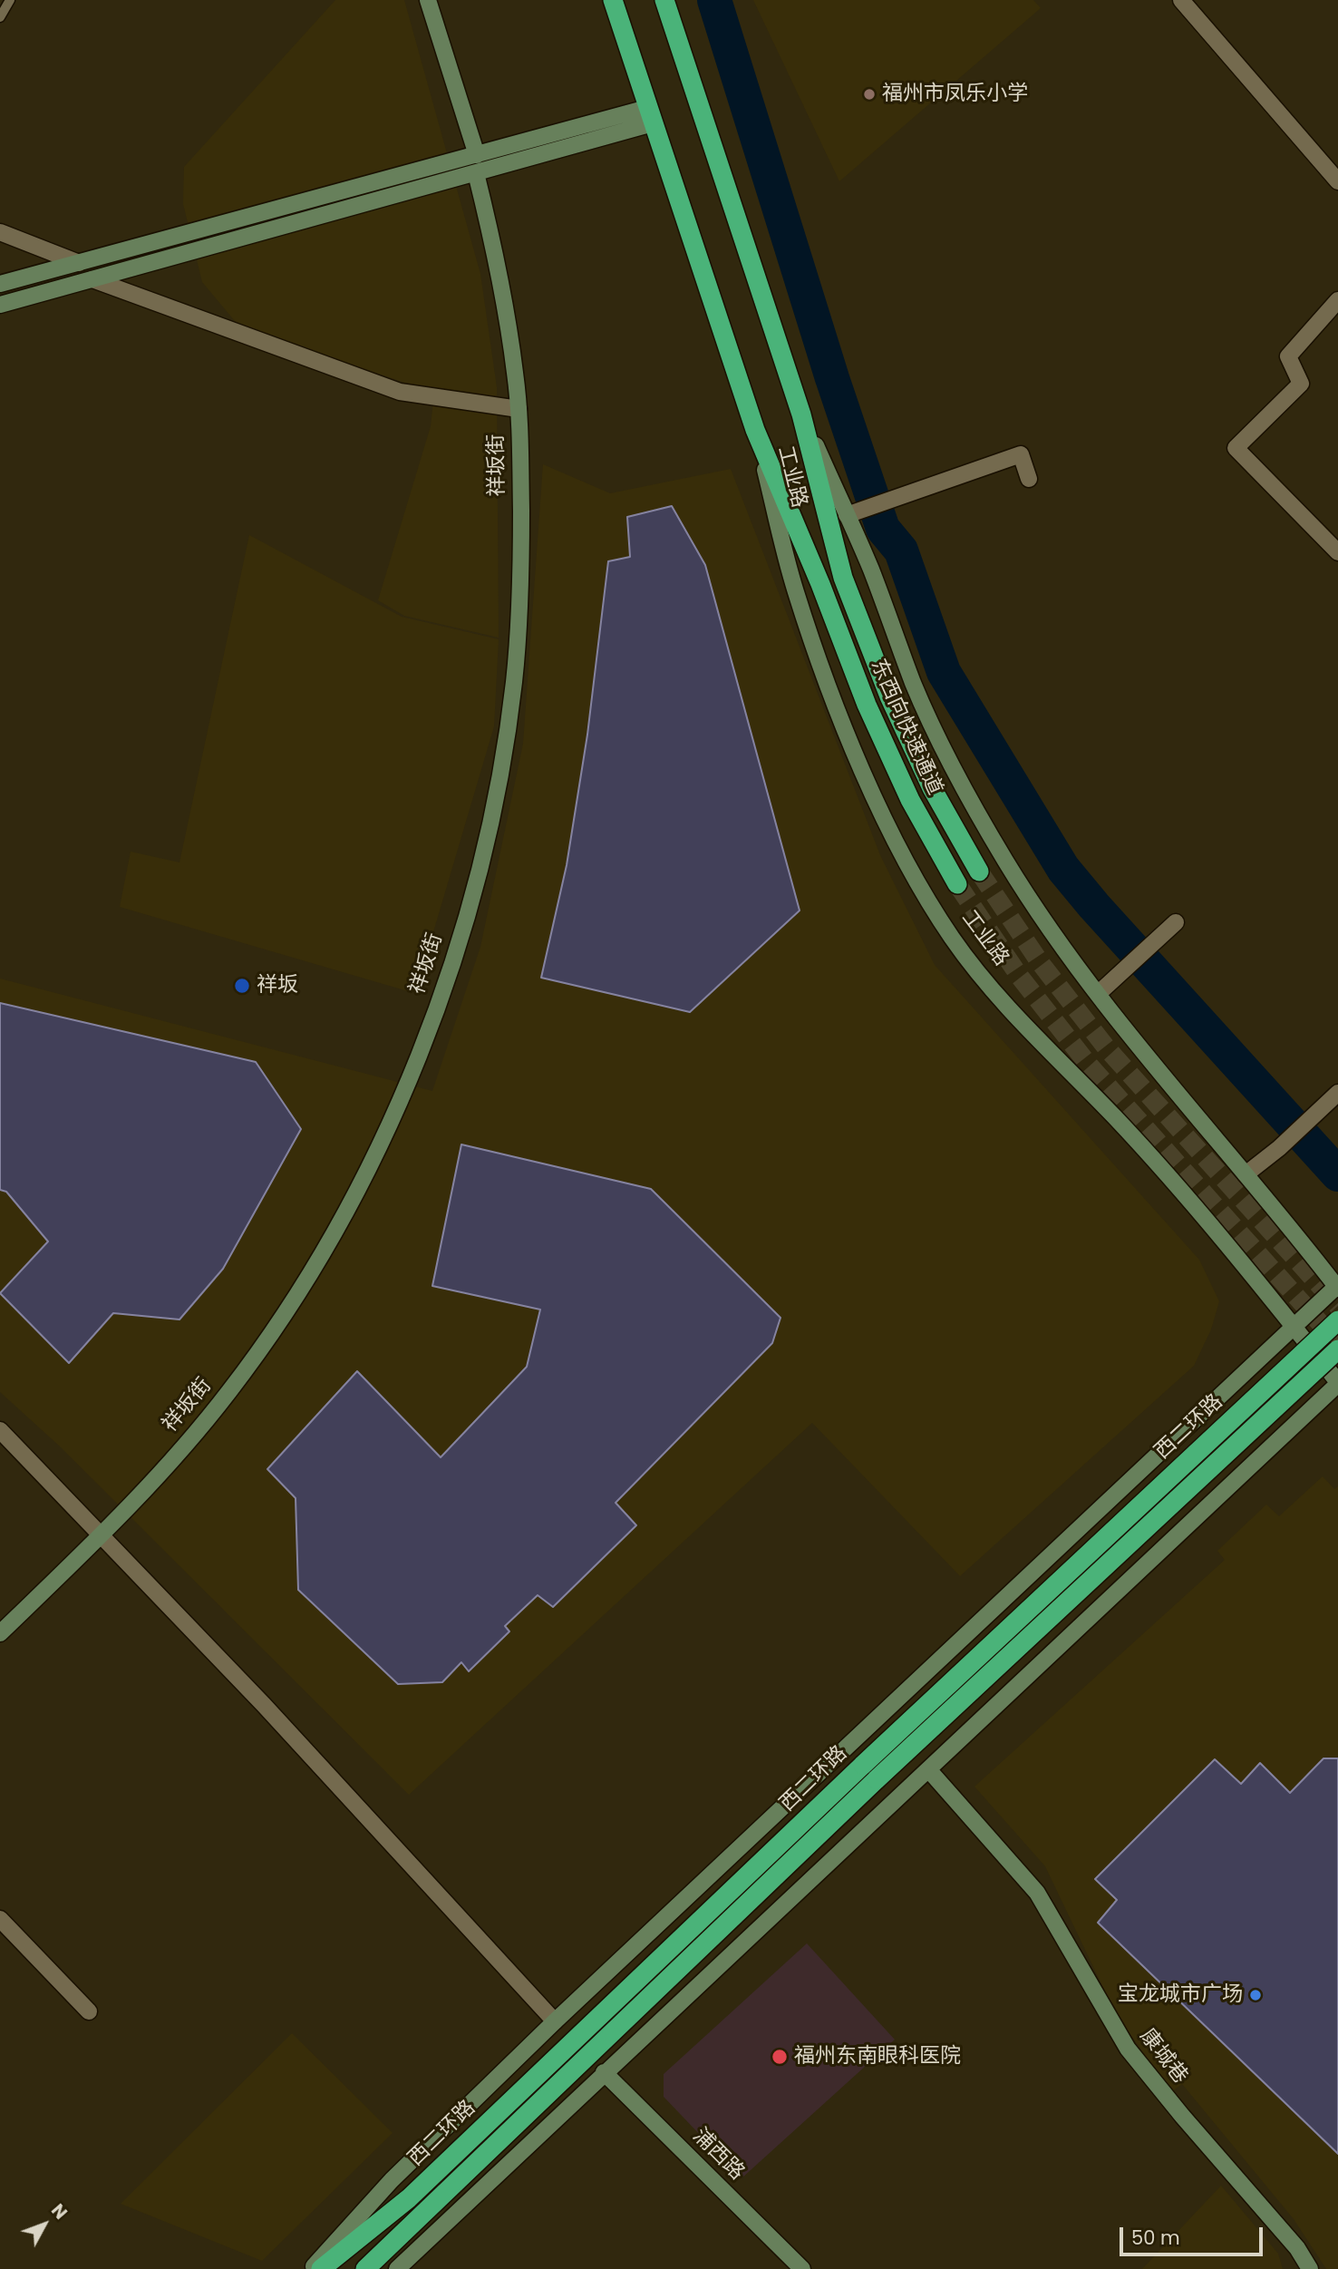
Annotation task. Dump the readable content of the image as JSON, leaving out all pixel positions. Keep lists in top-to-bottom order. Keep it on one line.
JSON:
{"streets":{"highway":["工业路","东西向快速通道","西二环路"],"main road":["祥坂街","康城巷","浦西路"]},"crossings":[["工业路","东西向快速通道"]],"places":["福州市凤乐小学","祥坂","宝龙城市广场","福州东南眼科医院"],"scale_bar":"50 m","north":"top right"}
